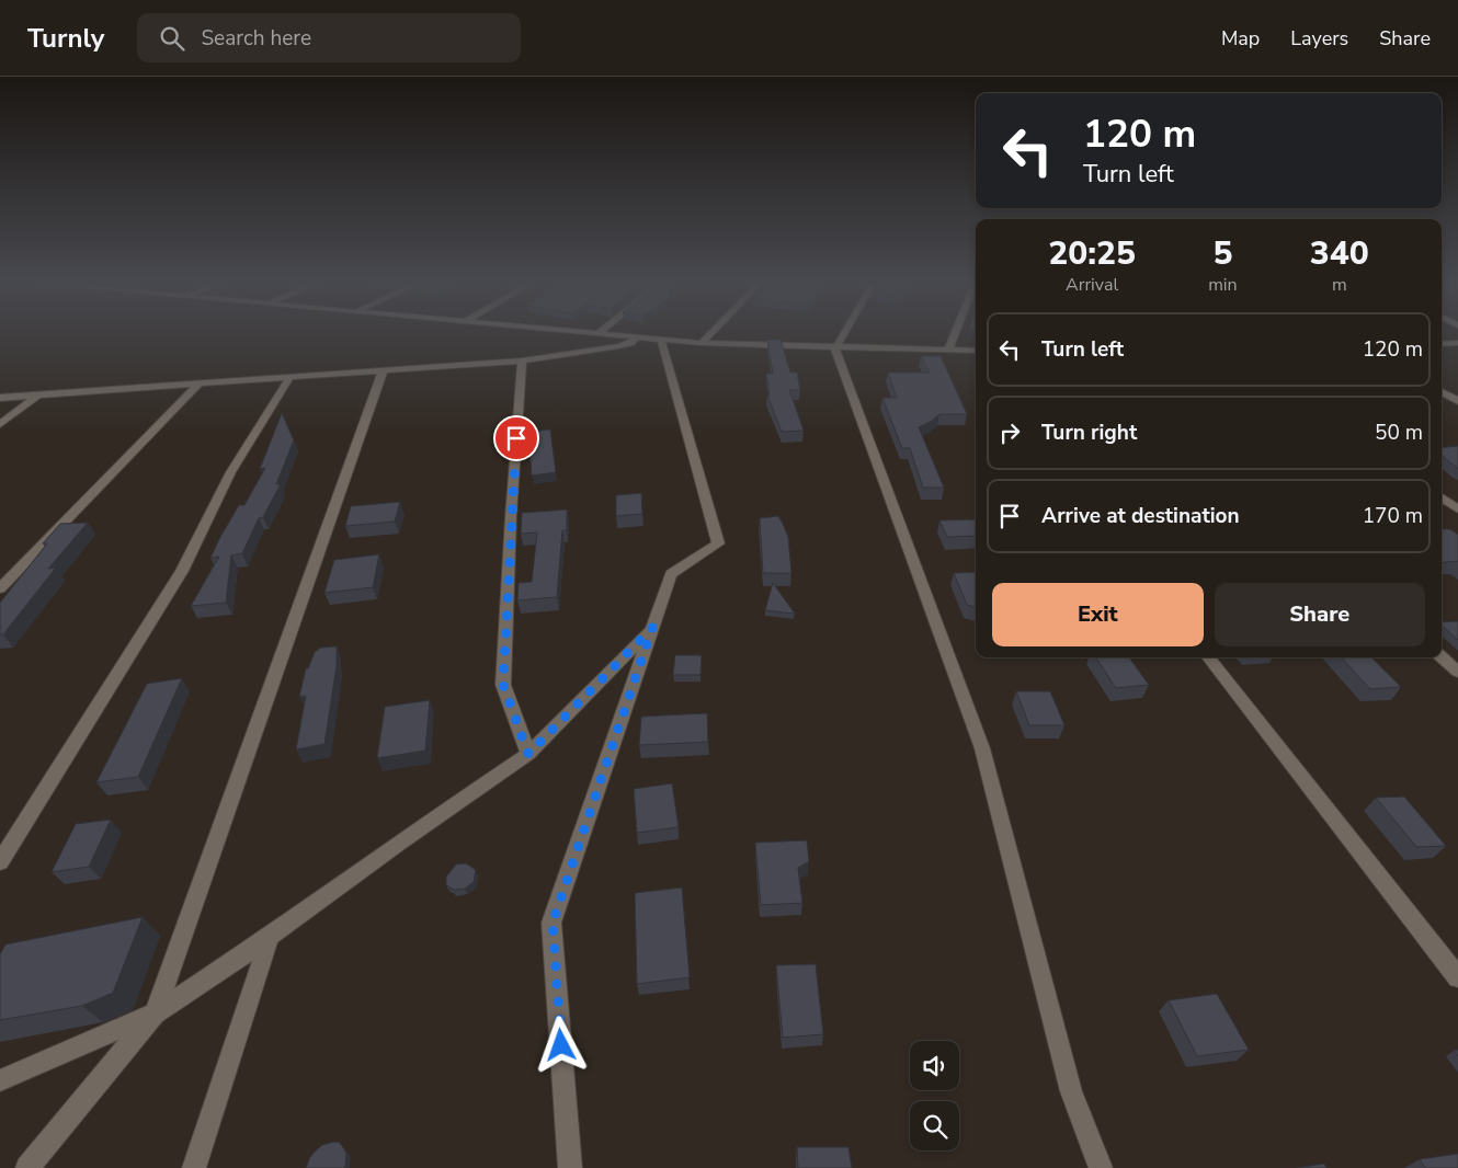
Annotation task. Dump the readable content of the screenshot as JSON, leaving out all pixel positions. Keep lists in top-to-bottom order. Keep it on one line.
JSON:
{"page":{"header":"Turnly","search":"Search here","nav":["Map","Layers","Share"],"turn":["120 m","Turn left"],"eta":["20:25","Arrival","5","min","340","m"],"list":[{"name":"Turn left","value":"120 m"},{"name":"Turn right","value":"50 m"},{"name":"Arrive at destination","value":"170 m"}],"buttons":["Exit","Share"]}}
